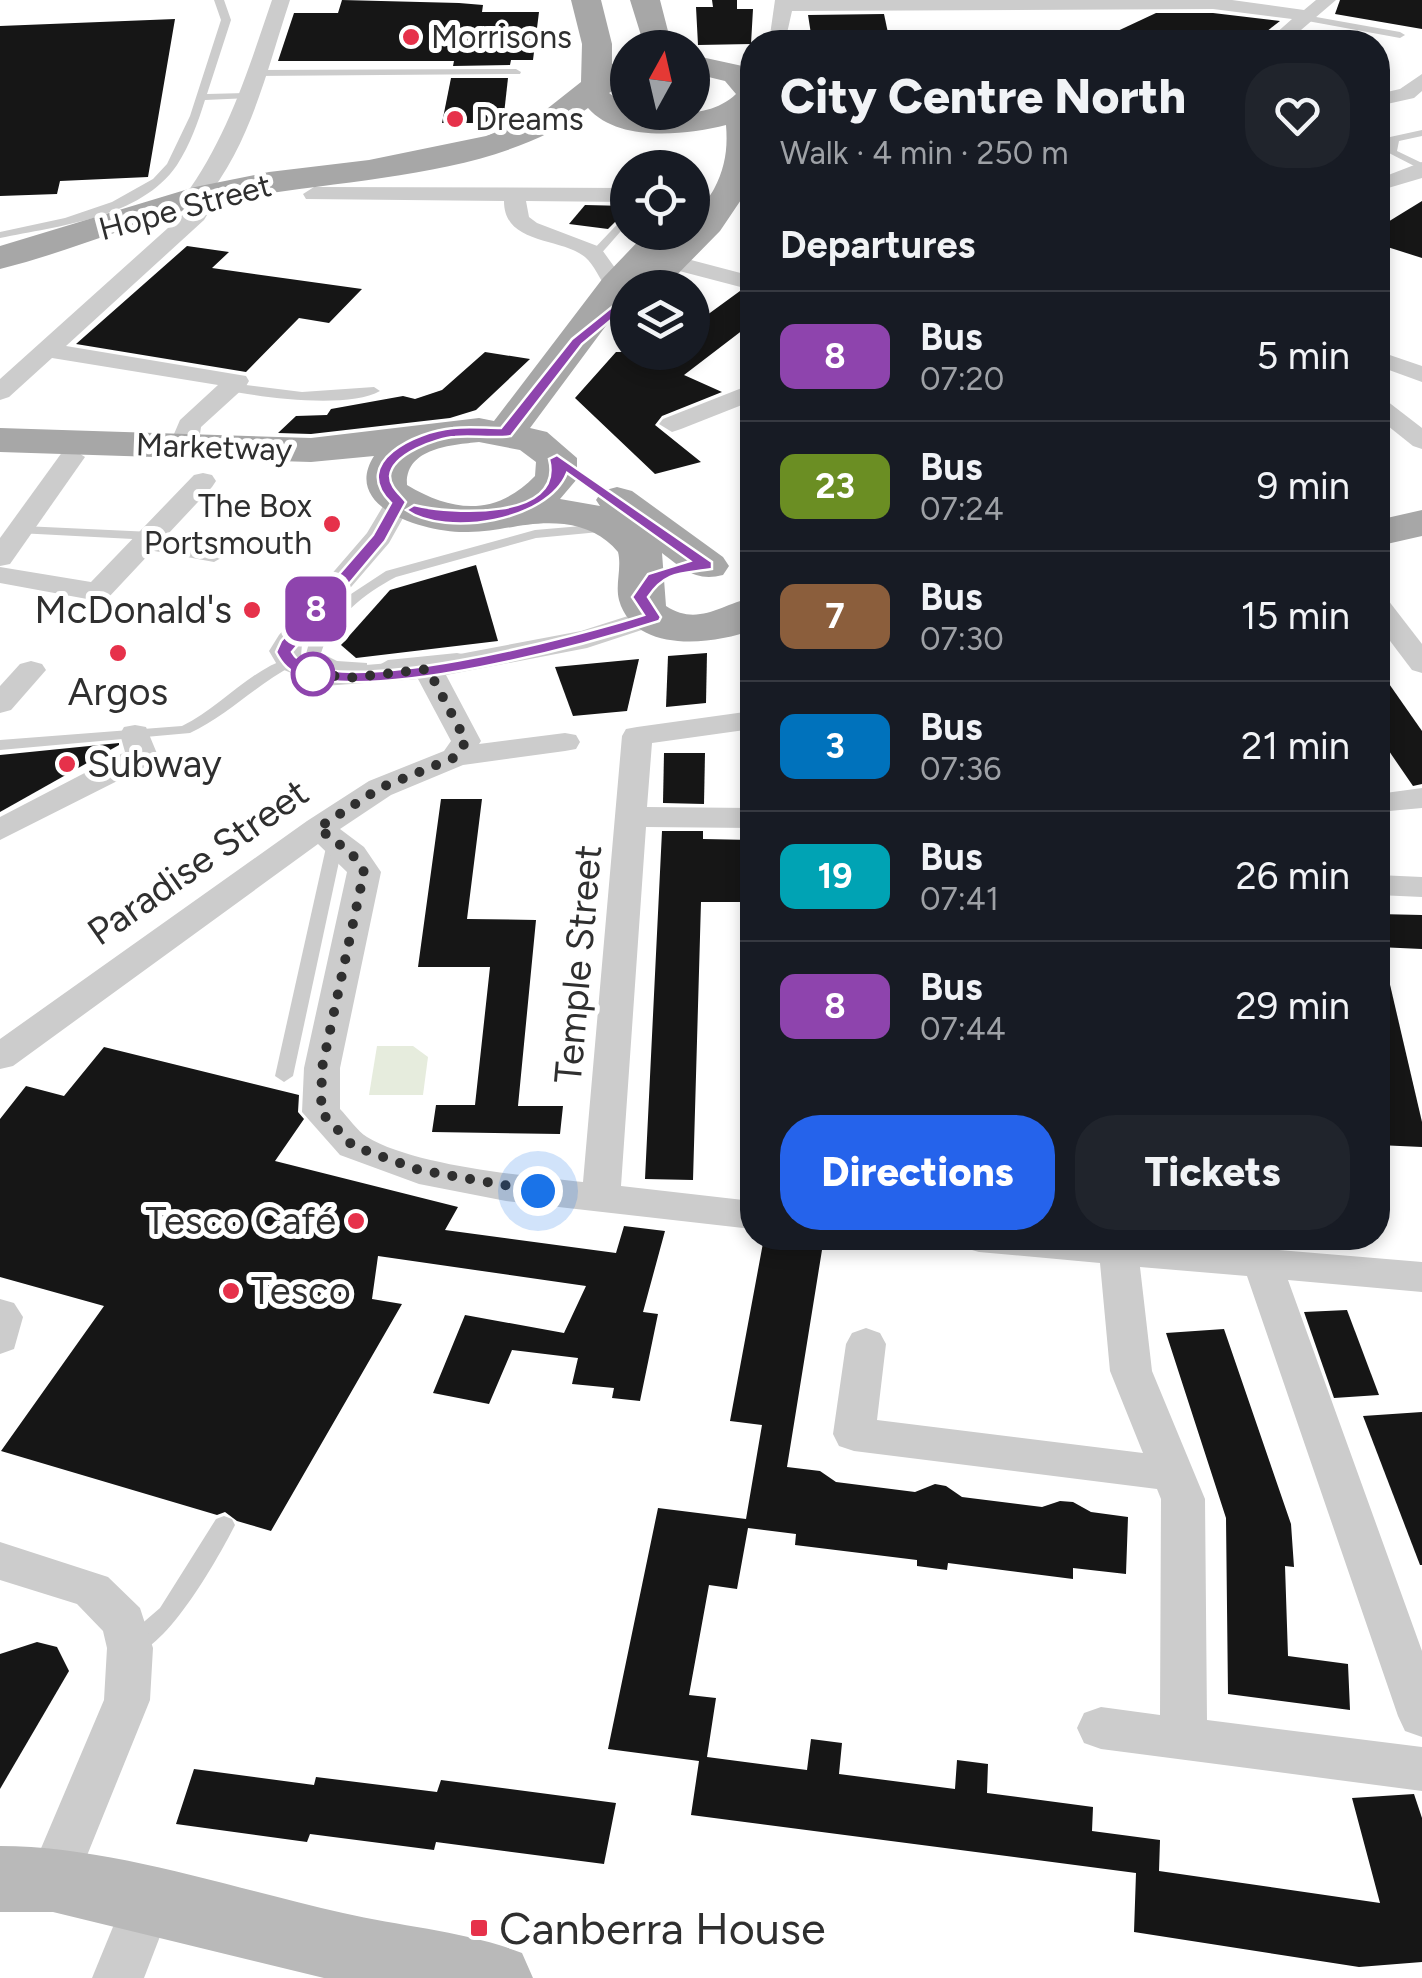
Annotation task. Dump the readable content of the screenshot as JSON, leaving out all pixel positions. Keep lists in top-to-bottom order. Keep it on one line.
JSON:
{"streets":{"main road":["Hope Street","Marketway"],"street":["Paradise Street","Temple Street"]},"places":{"other":["Morrisons","Dreams","The Box Portsmouth","McDonald's","Argos","Subway","Tesco Café","Tesco"],"transit":["Canberra House"]},"lines":["bus line 8"],"north":"top","page":{"on_map":"8","heading":[["City Centre North","Walk · 4 min · 250 m"],"Departures"],"list":[{"mark":"8","name":"Bus","note":"07:20","value":"5 min"},{"mark":"23","name":"Bus","note":"07:24","value":"9 min"},{"mark":"7","name":"Bus","note":"07:30","value":"15 min"},{"mark":"3","name":"Bus","note":"07:36","value":"21 min"},{"mark":"19","name":"Bus","note":"07:41","value":"26 min"},{"mark":"8","name":"Bus","note":"07:44","value":"29 min"}],"buttons":["Directions","Tickets"]}}
